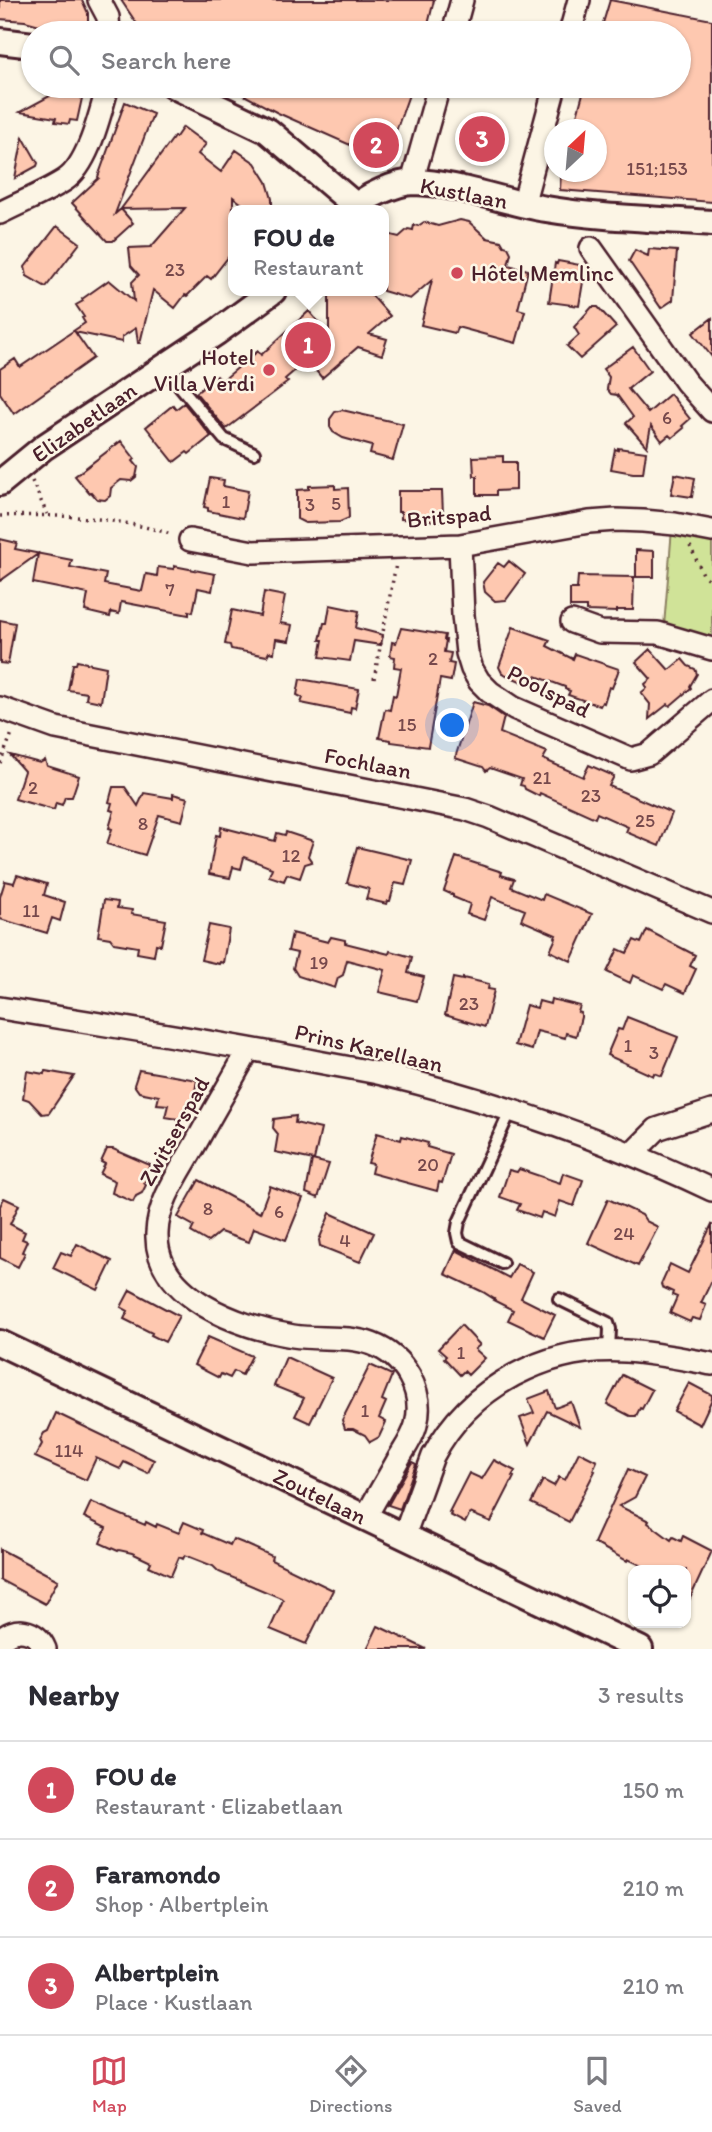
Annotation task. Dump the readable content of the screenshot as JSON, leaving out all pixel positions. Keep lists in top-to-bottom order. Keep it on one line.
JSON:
{"streets":{"street":["Kustlaan","Elizabetlaan","Britspad","Poolspad","Fochlaan","Prins Karellaan","Zwitserspad","Zoutelaan"]},"crossings":[["Britspad","Poolspad"],["Prins Karellaan","Zwitserspad"],["Zwitserspad","Zoutelaan"]],"places":["Hôtel Memlinc","Hotel Villa Verdi"],"house_numbers":["151;153","23","6","1","5","3","7","2","15","21","2","23","25","8","12","11","19","23","1","3","20","8","6","24","4","1","1","114"],"north":"top right","page":{"search":"Search here","pins":["3","2","1"],"popup":["FOU de","Restaurant"],"heading":["Nearby","3 results"],"list":[{"mark":"1","name":"FOU de","note":"Restaurant · Elizabetlaan","value":"150 m"},{"mark":"2","name":"Faramondo","note":"Shop · Albertplein","value":"210 m"},{"mark":"3","name":"Albertplein","note":"Place · Kustlaan","value":"210 m"}],"nav":["Map","Directions","Saved"]}}
